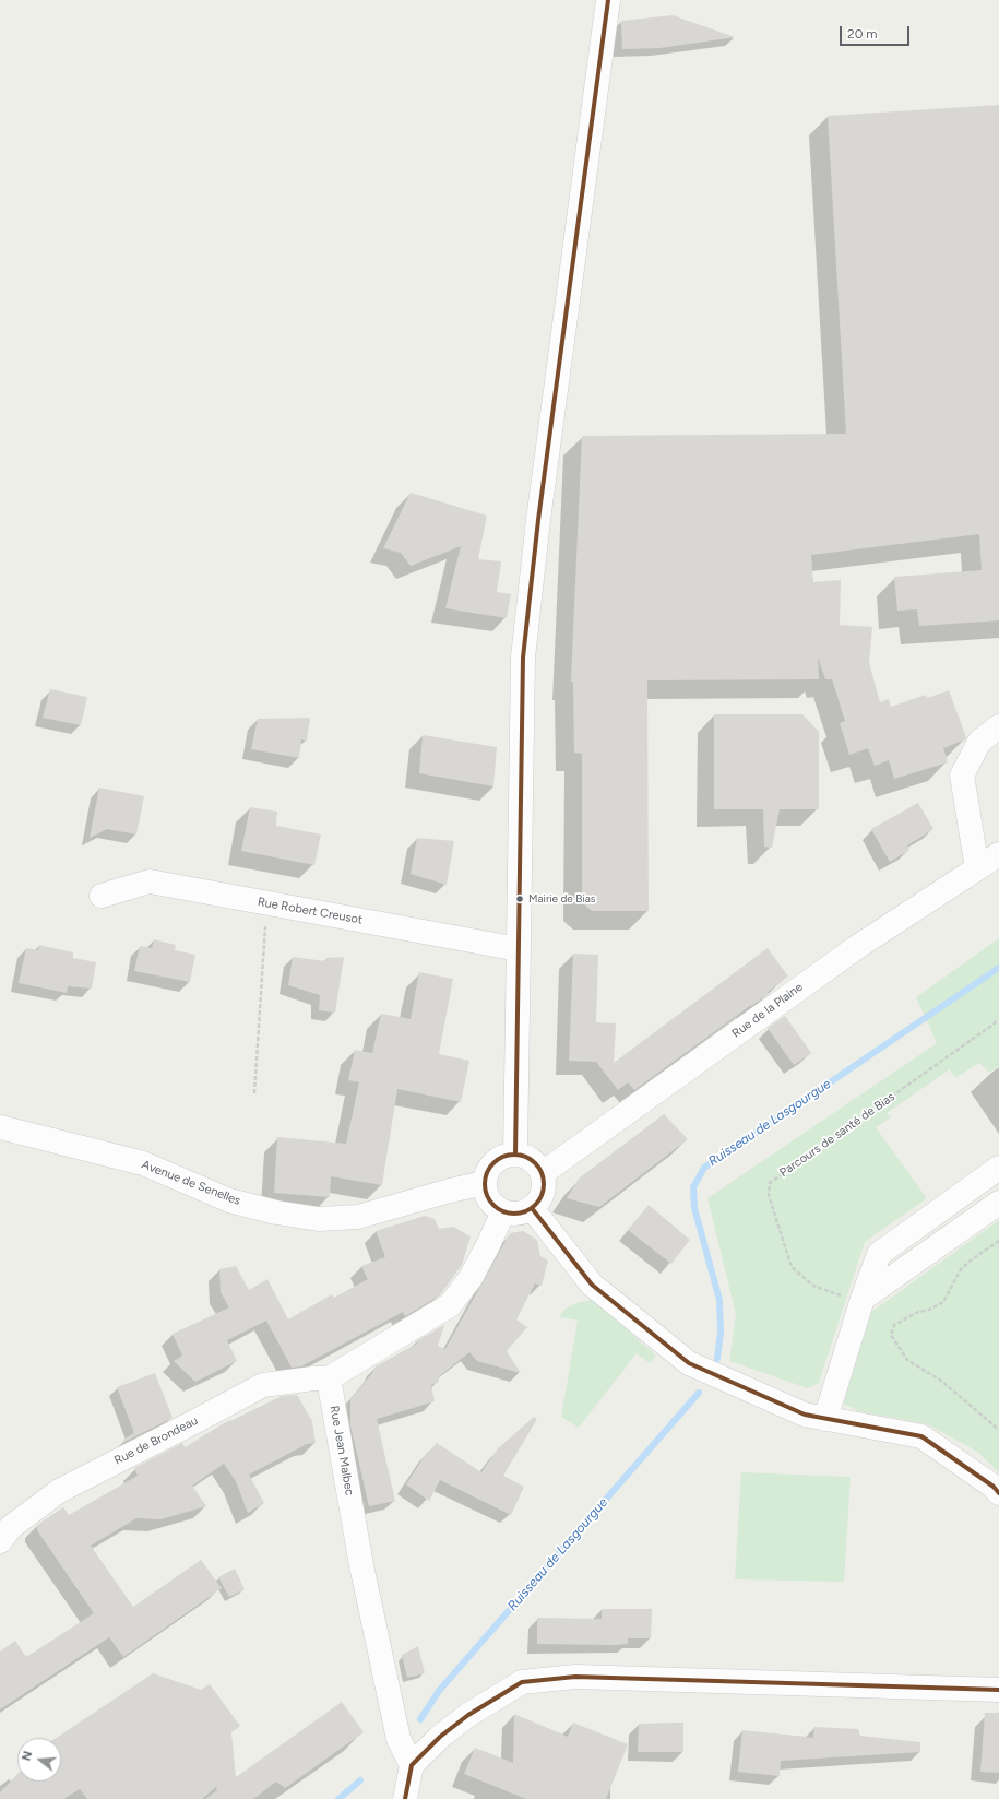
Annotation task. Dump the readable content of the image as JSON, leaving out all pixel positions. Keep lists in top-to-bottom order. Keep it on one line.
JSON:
{"streets":{"street":["Rue Robert Creusot","Rue de la Plaine","Avenue de Senelles","Rue de Brondeau","Rue Jean Malbec"],"path":["Parcours de santé de Bias"]},"crossings":[["Rue de la Plaine","Avenue de Senelles"],["Rue de Brondeau","Rue Jean Malbec"]],"water":["Ruisseau de Lasgourgue"],"places":["Mairie de Bias"],"scale_bar":"20 m","north":"left"}
